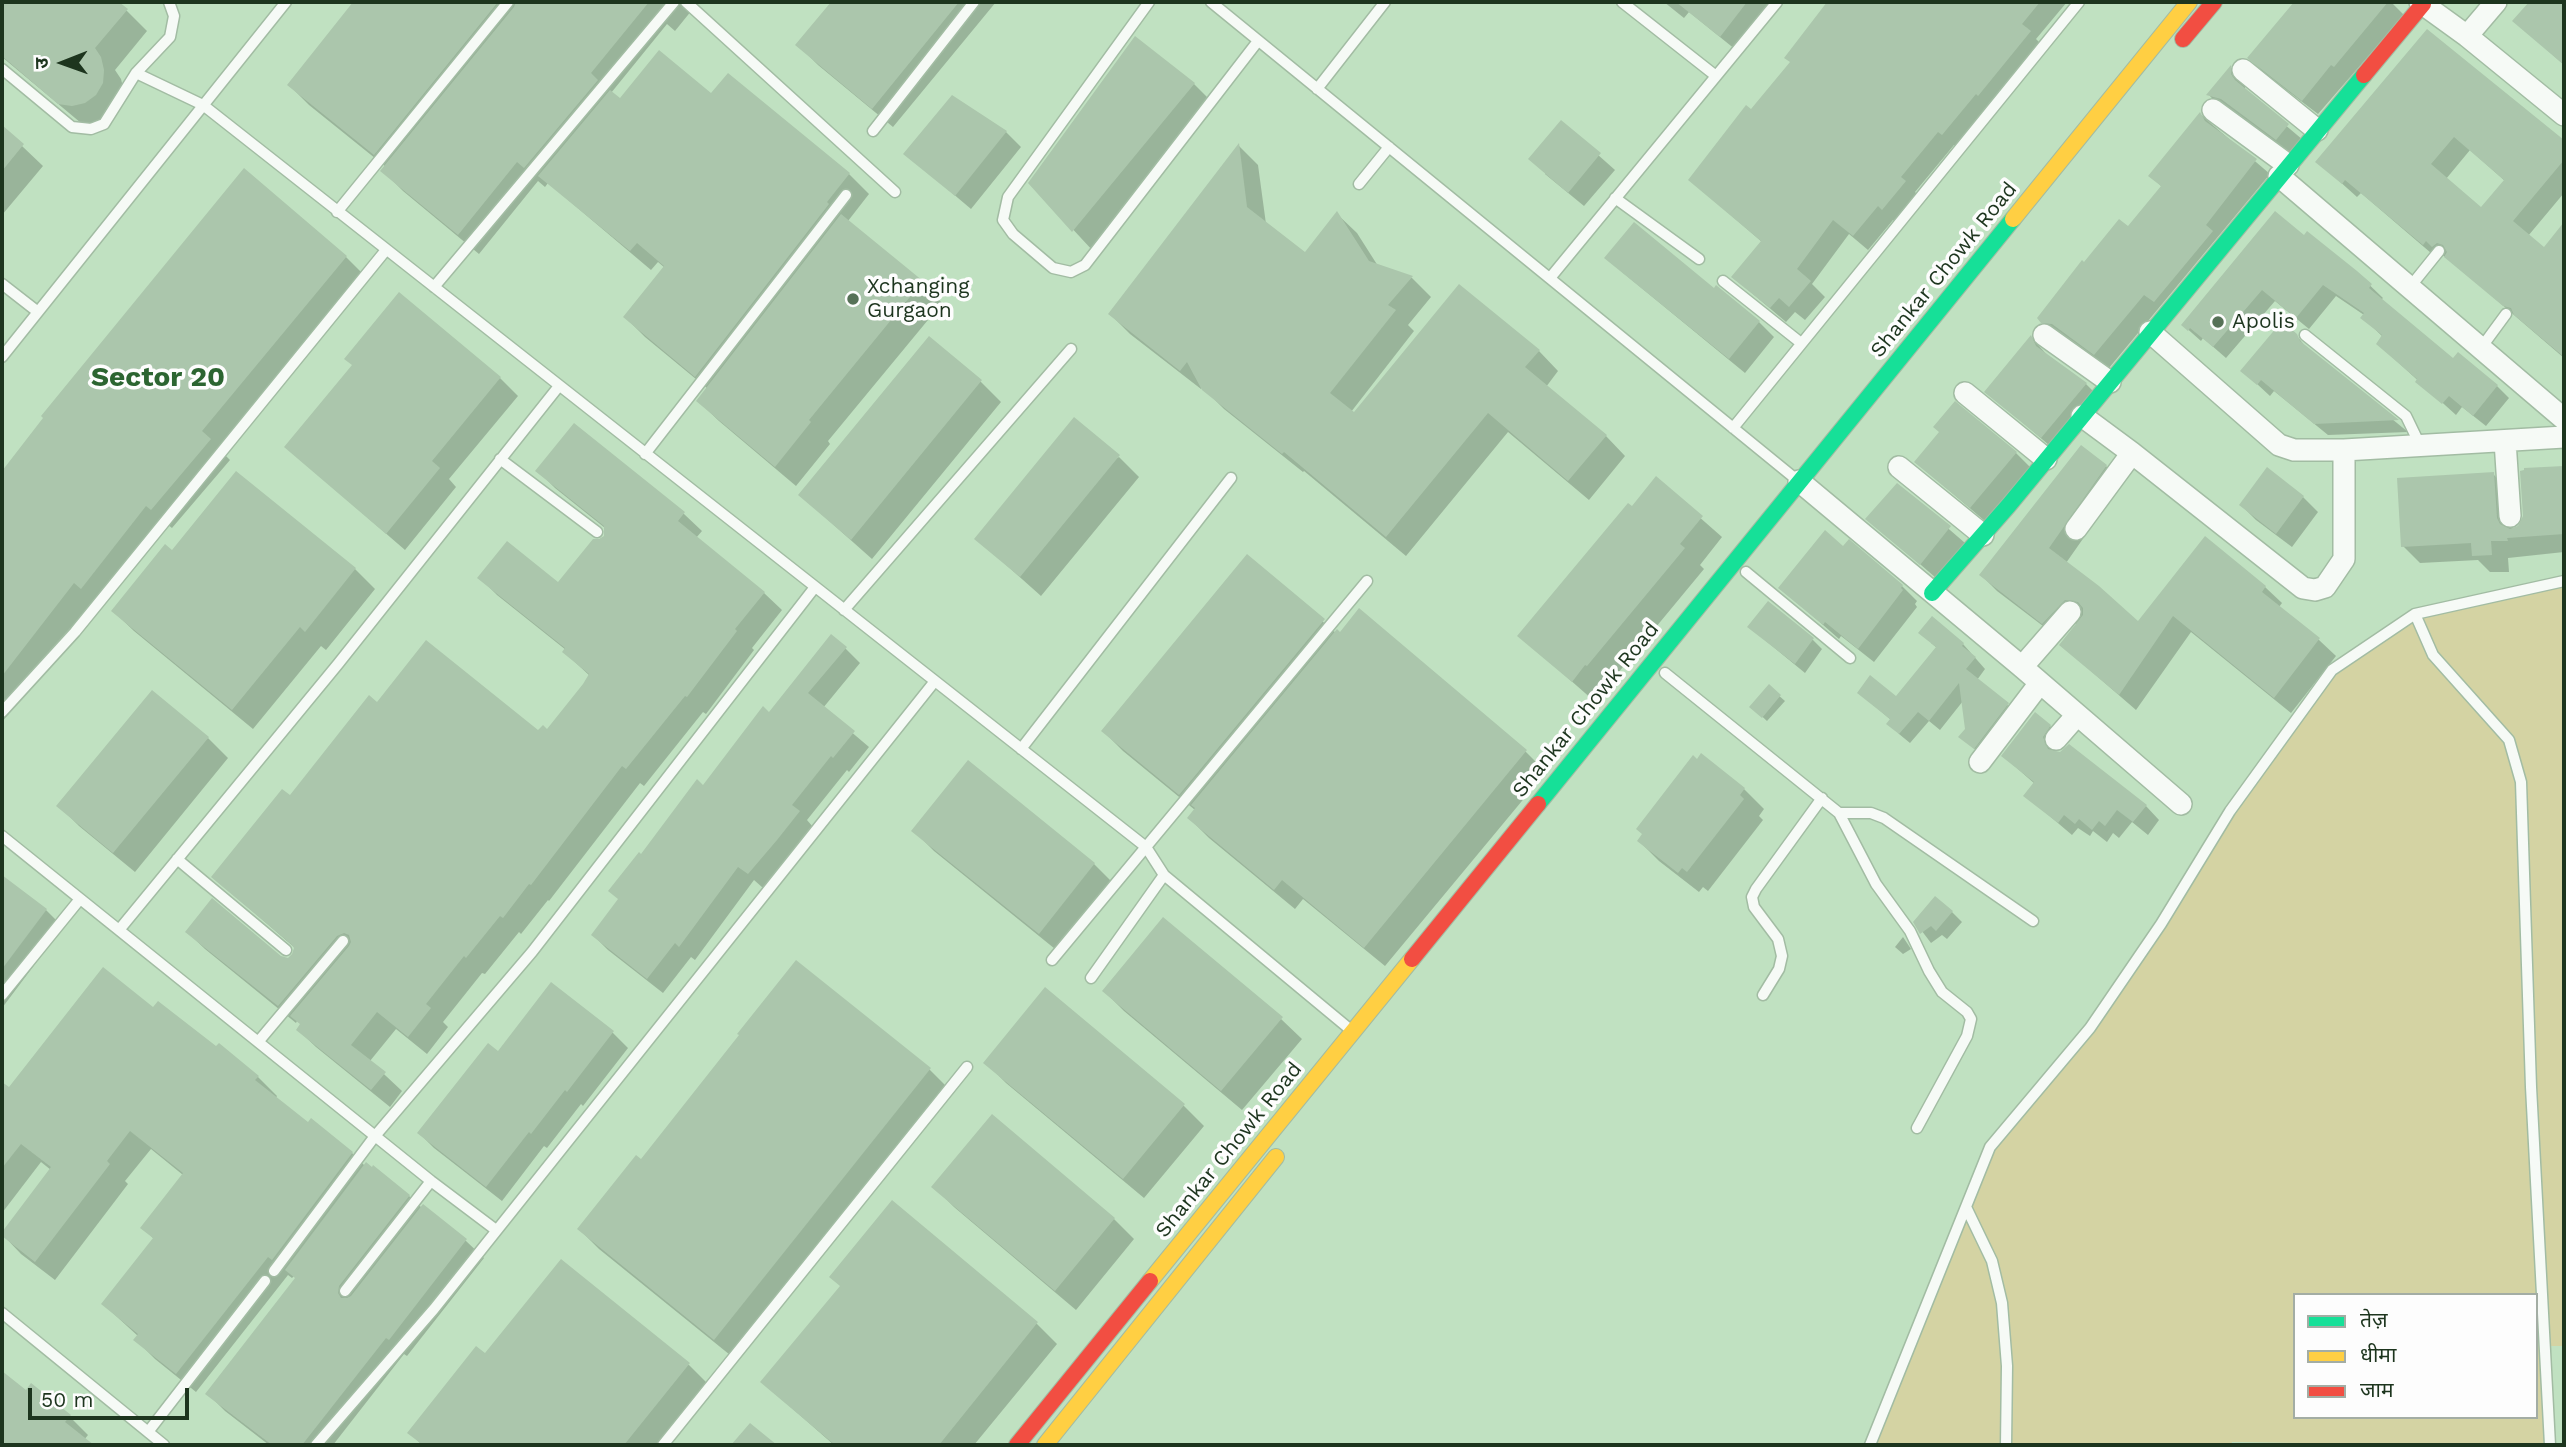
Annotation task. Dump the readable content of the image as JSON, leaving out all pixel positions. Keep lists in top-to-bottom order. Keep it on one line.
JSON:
{"streets":{"main road":["Shankar Chowk Road"]},"districts":["Sector 20"],"places":["Xchanging Gurgaon","Apolis"],"legend":["तेज़","धीमा","जाम"],"scale_bar":"50 m","north":"left"}
